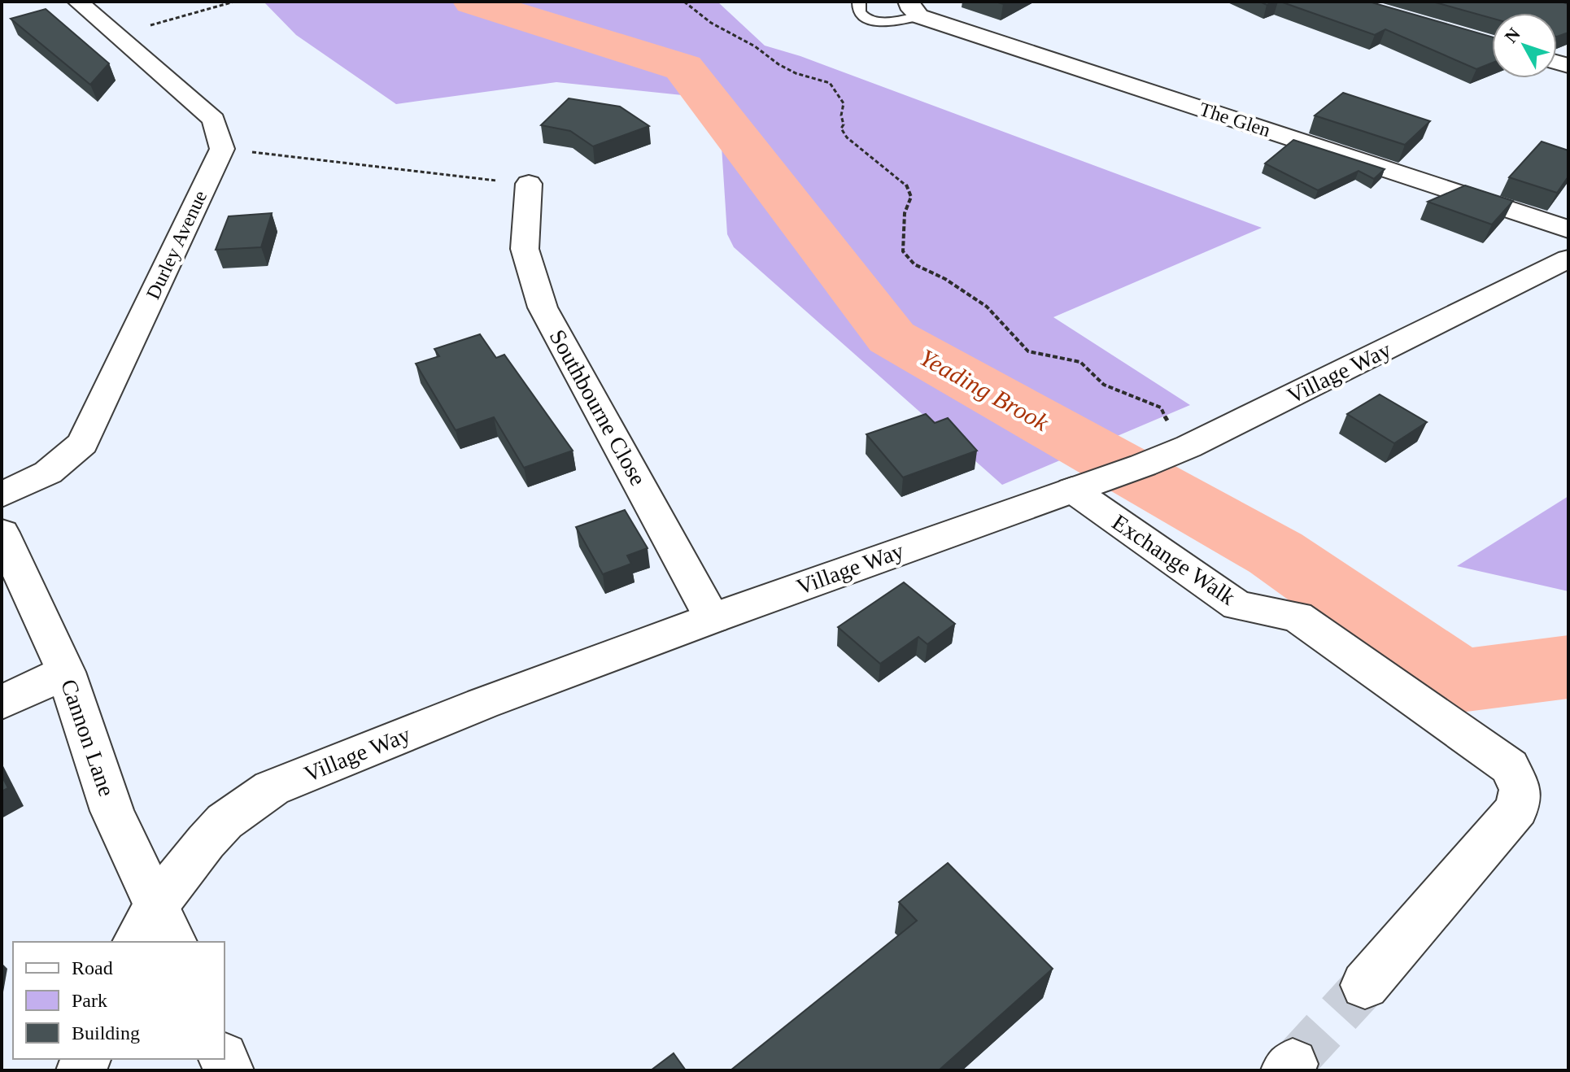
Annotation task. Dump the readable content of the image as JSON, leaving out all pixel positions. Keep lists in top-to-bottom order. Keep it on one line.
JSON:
{"streets":{"street":["The Glen","Durley Avenue","Village Way","Southbourne Close","Exchange Walk","Cannon Lane"]},"crossings":[["Village Way","Southbourne Close"],["Village Way","Exchange Walk"],["Village Way","Cannon Lane"]],"water":["Yeading Brook"],"legend":["Road","Park","Building"],"north":"top left"}
